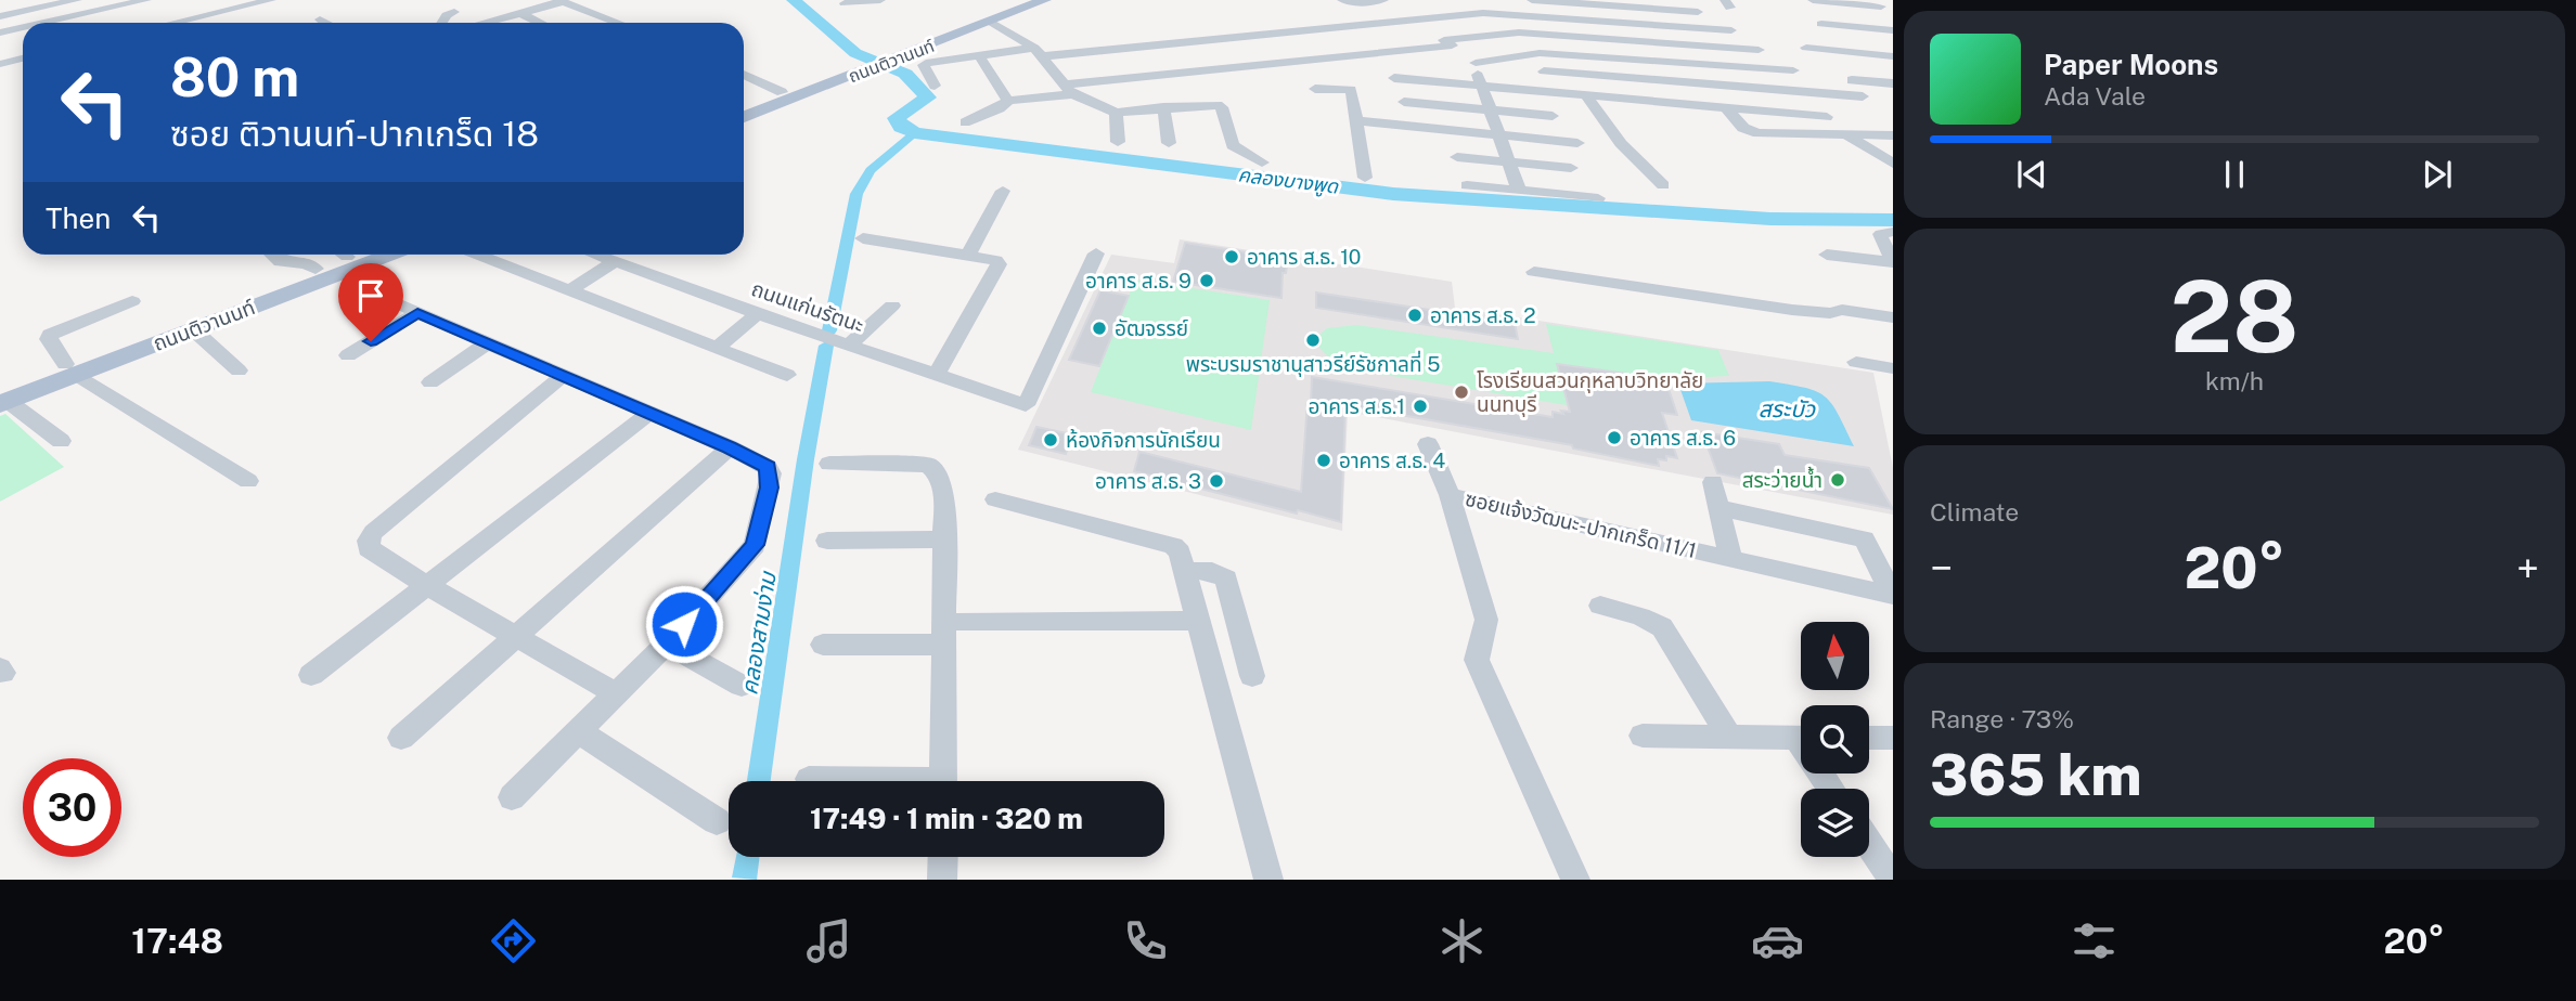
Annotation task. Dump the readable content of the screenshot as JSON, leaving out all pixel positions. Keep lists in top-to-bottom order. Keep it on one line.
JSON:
{"streets":{"main road":["ถนนติวานนท์"],"street":["ถนนแก่นรัตนะ","ซอยแจ้งวัฒนะ-ปากเกร็ด 11/1"]},"water":["คลองบางพูด","สระบัว","คลองสามง่าม"],"places":["อาคาร ส.ธ. 10","อาคาร ส.ธ. 9","อาคาร ส.ธ. 2","อัฒจรรย์","พระบรมราชานุสาวรีย์รัชกาลที่ 5","โรงเรียนสวนกุหลาบวิทยาลัย นนทบุรี","อาคาร ส.ธ.1","อาคาร ส.ธ. 6","ห้องกิจการนักเรียน","อาคาร ส.ธ. 4","สระว่ายน้ำ","อาคาร ส.ธ. 3"],"north":"top","page":{"turn":["80 m","ซอย ติวานนท์-ปากเกร็ด 18"],"song":["Paper Moons","Ada Vale"],"then":"Then","tile":[["28","km/h"],"Climate",["Range · 73%","365 km"]],"heat":["−","20°","+"],"limit":"30","trip":"17:49 · 1 min · 320 m","tabs":["17:48","20°"]}}
